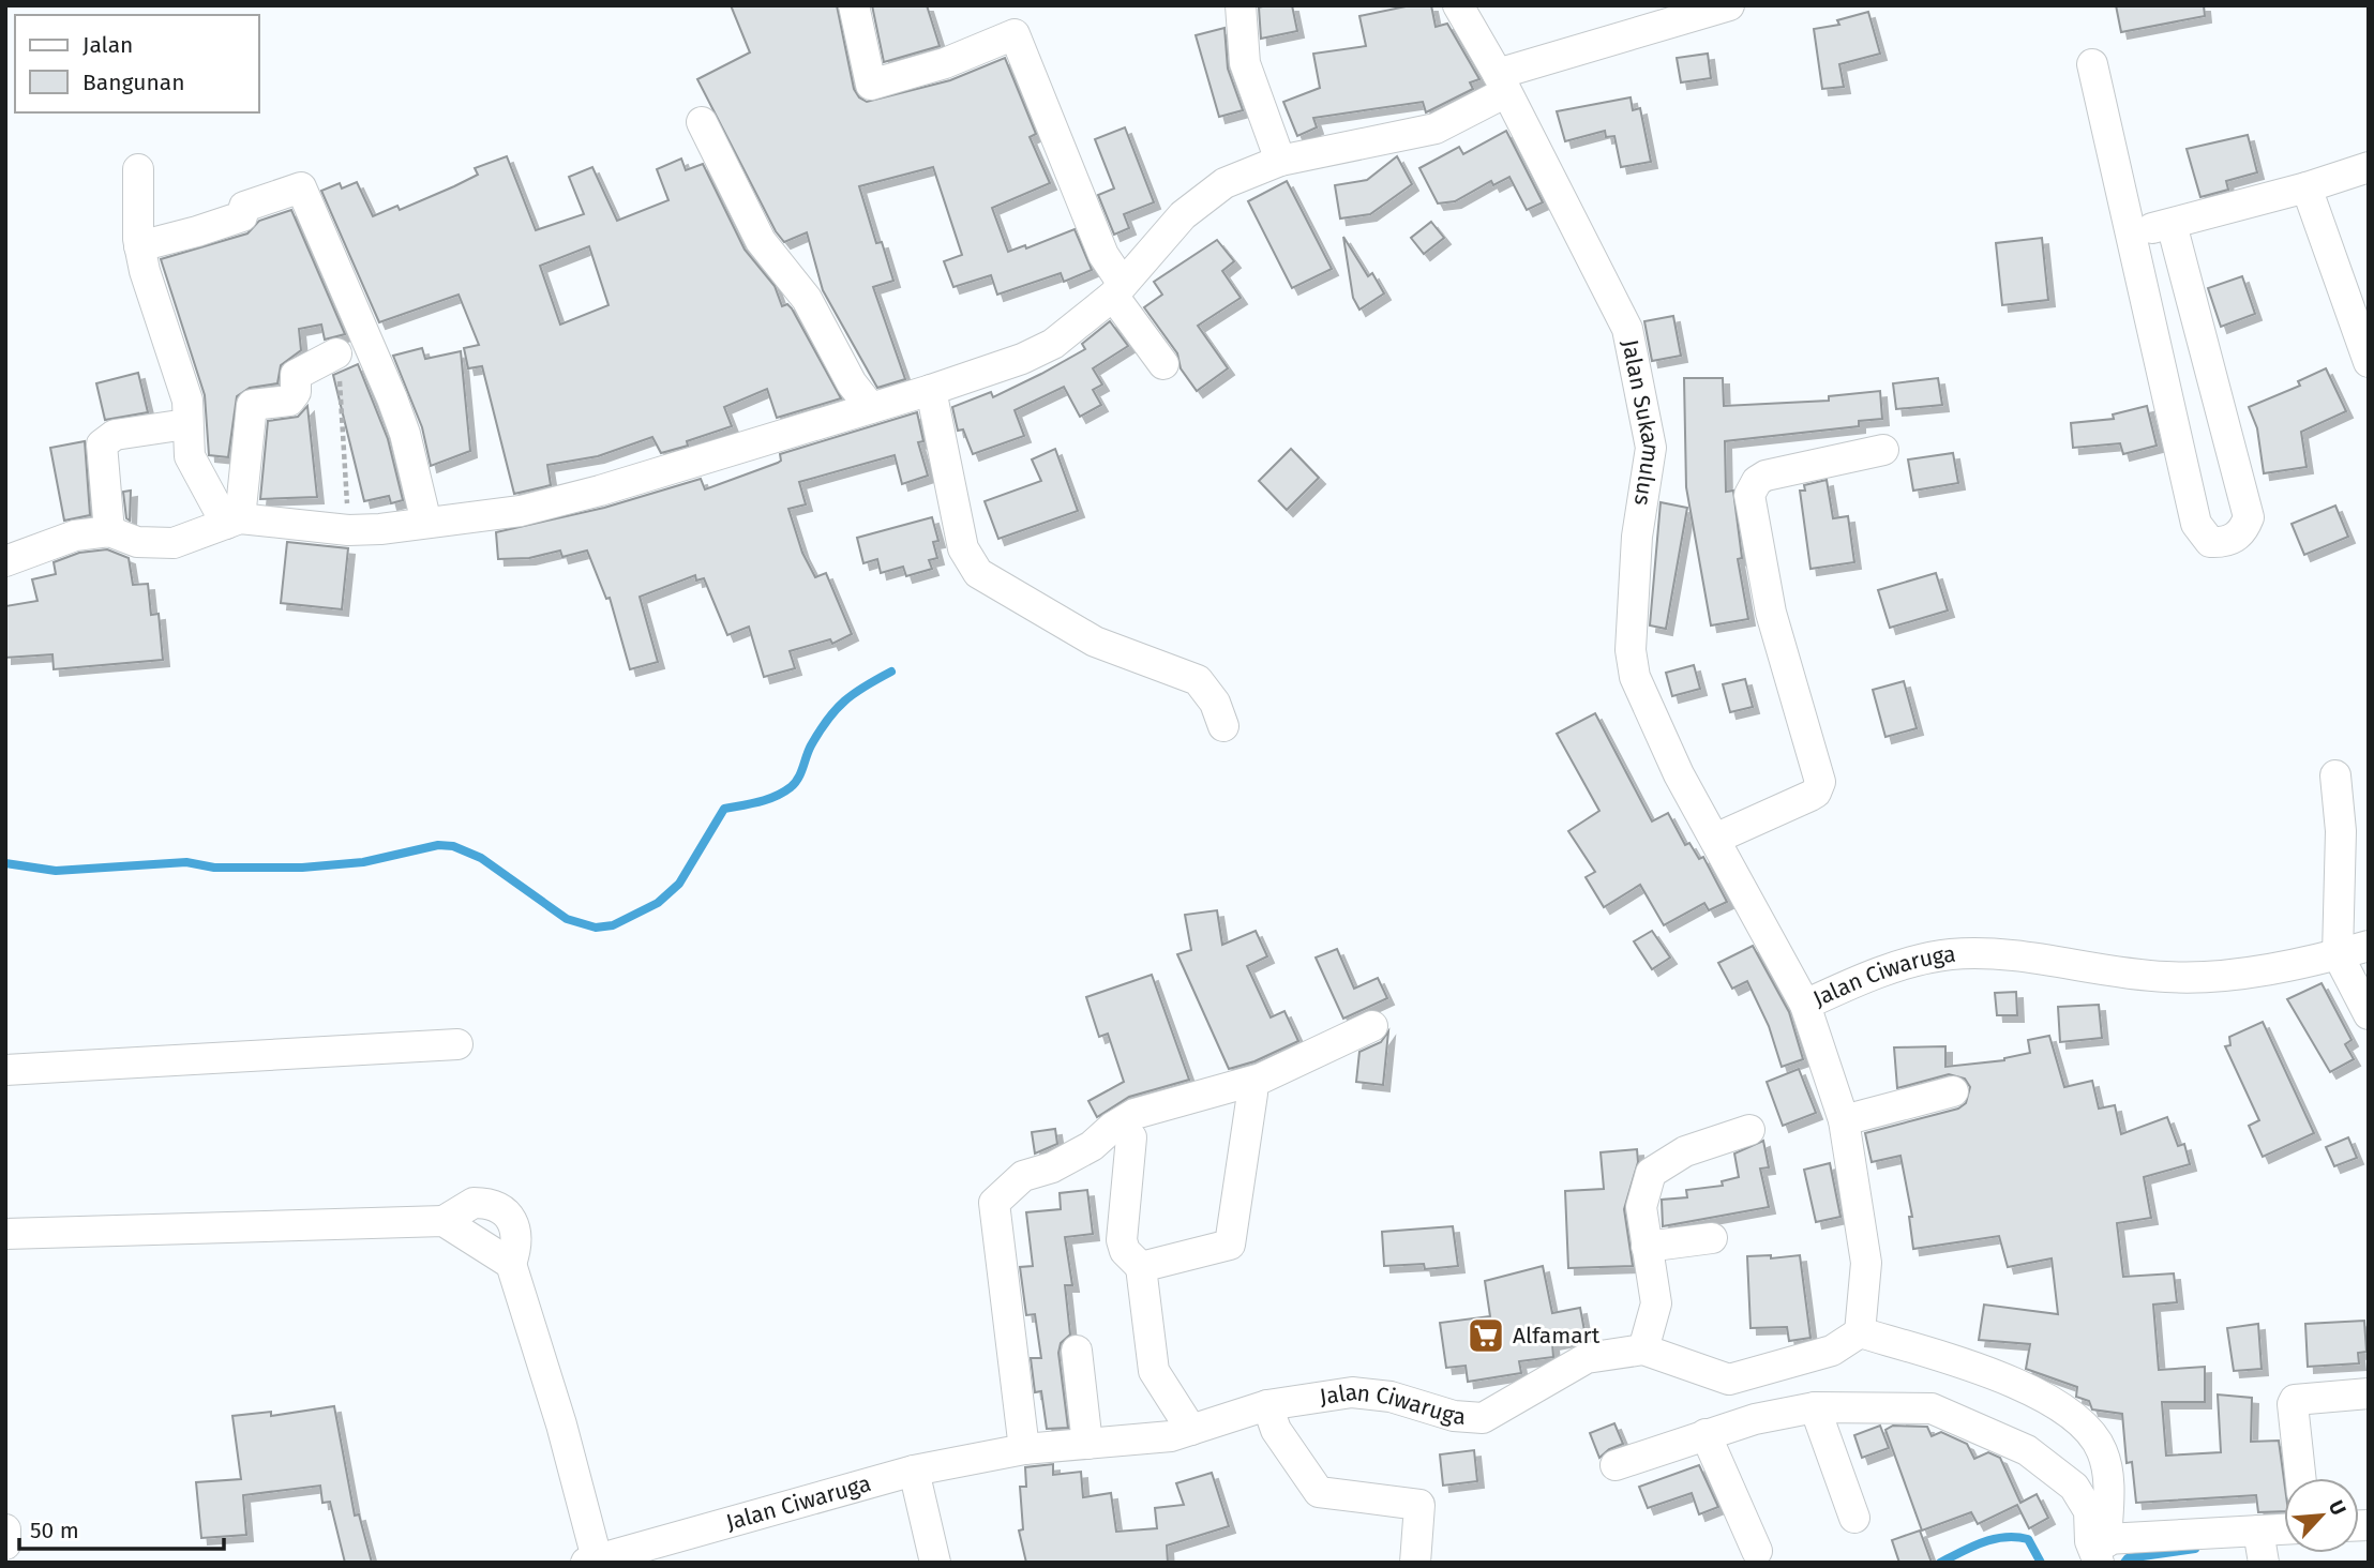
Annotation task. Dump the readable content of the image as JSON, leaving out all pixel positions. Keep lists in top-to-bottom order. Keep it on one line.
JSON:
{"streets":{"street":["Jalan Sukamulus","Jalan Ciwaruga"]},"crossings":[["Jalan Sukamulus","Jalan Ciwaruga"]],"places":{"supermarket":["Alfamart"]},"legend":["Jalan","Bangunan"],"scale_bar":"50 m","north":"top right"}
